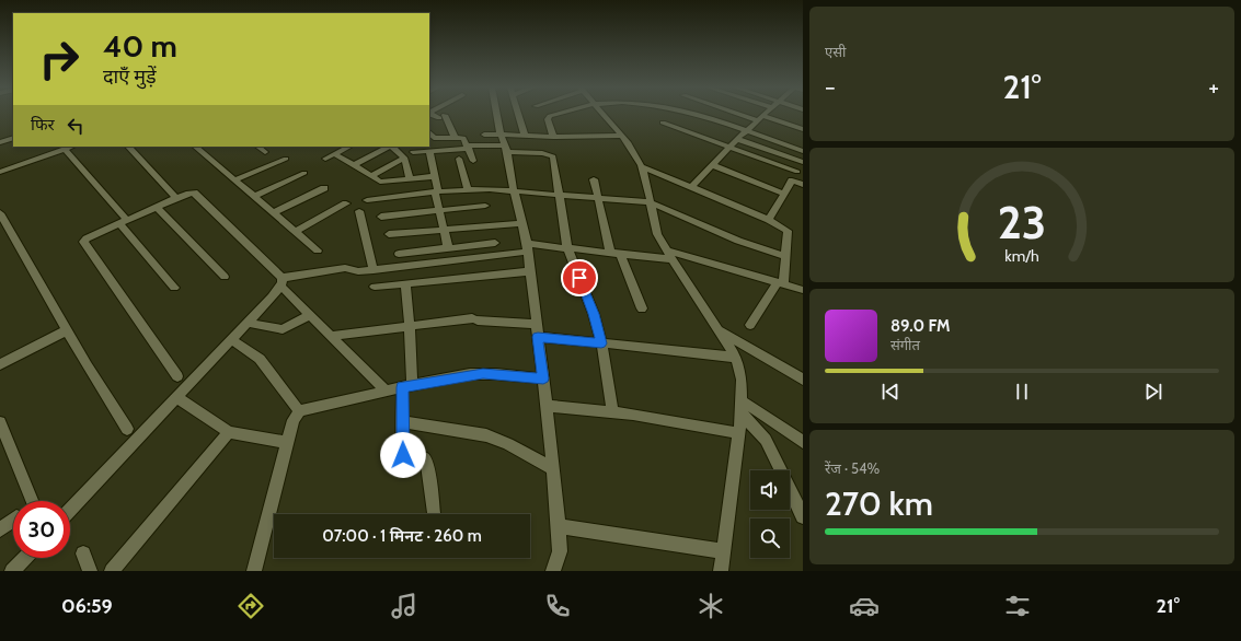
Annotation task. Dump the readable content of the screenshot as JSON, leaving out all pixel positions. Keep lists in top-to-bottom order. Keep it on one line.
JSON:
{"page":{"tile":["एसी",["रेंज · 54%","270 km"]],"turn":["40 m","दाएँ मुड़ें"],"heat":["−","21°","+"],"then":"फिर","song":["89.0 FM","संगीत"],"limit":"30","trip":"07:00 · 1 मिनट · 260 m","tabs":["06:59","21°"],"gauge":["23","km/h"]}}
